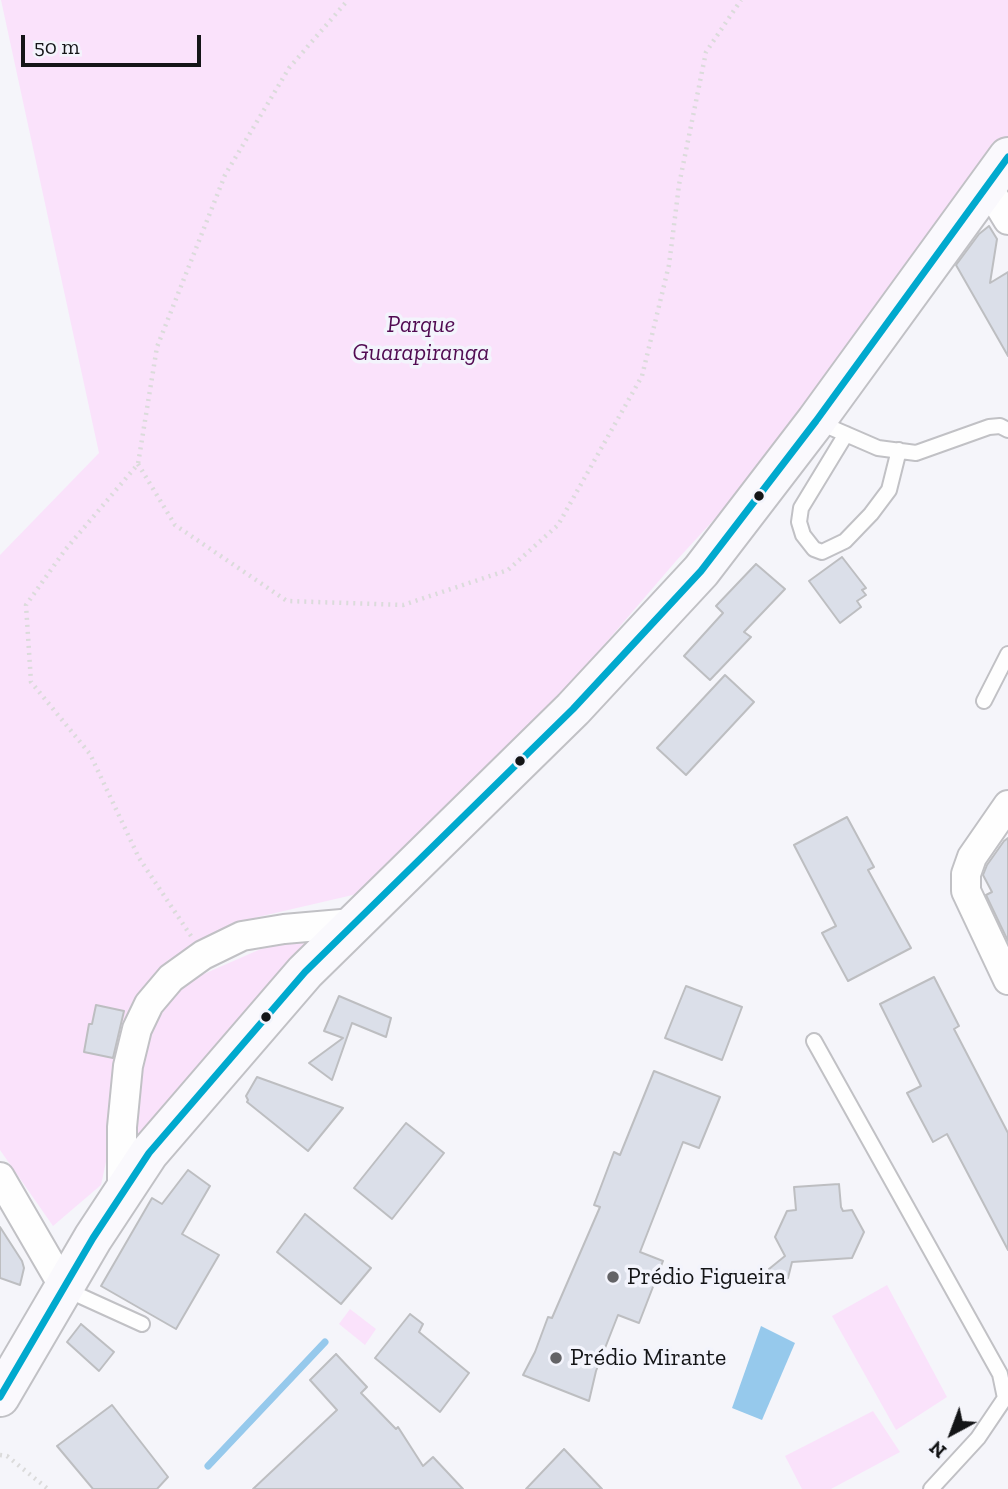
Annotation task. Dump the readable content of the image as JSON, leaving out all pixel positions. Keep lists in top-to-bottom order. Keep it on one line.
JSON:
{"parks":["Parque Guarapiranga"],"places":["Prédio Figueira","Prédio Mirante"],"scale_bar":"50 m","north":"bottom left"}
